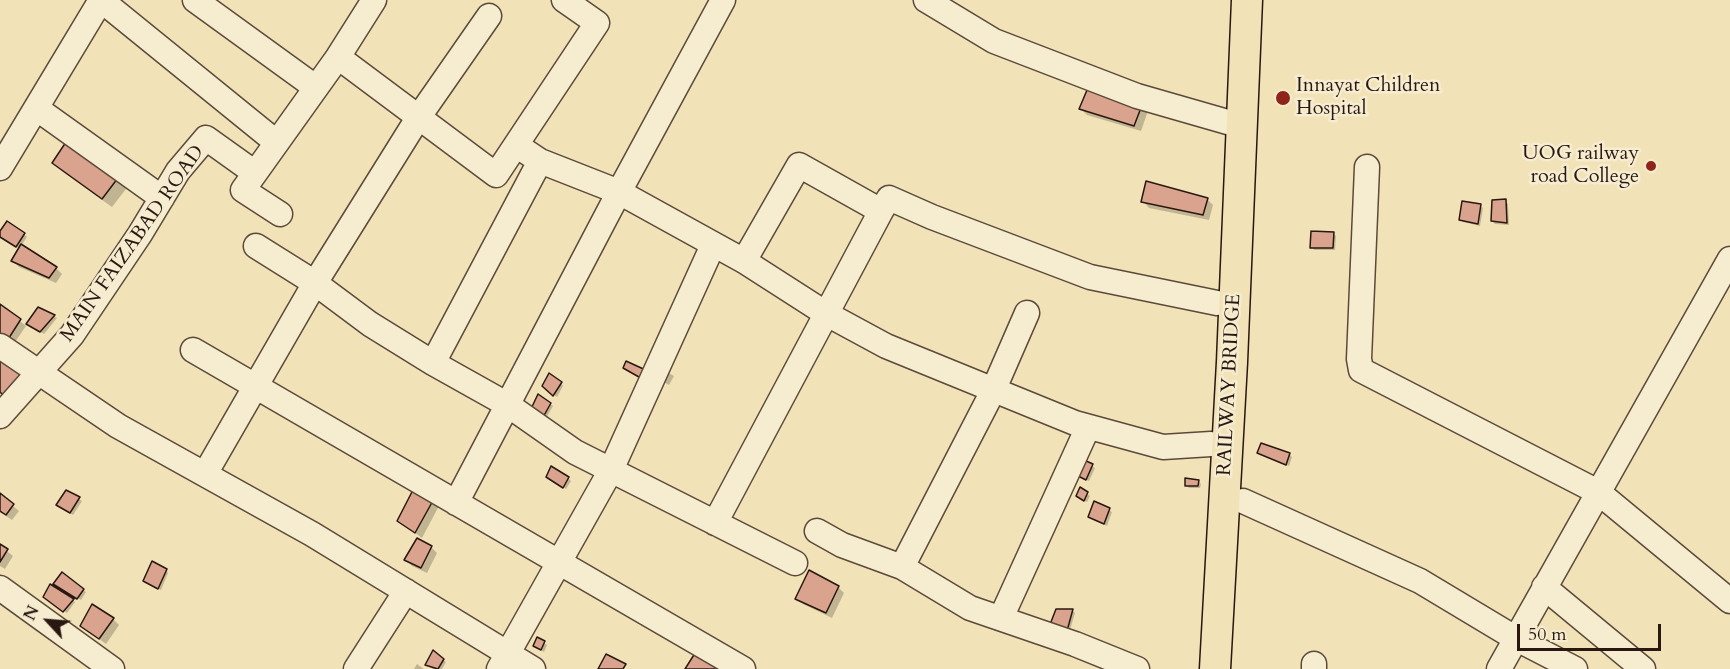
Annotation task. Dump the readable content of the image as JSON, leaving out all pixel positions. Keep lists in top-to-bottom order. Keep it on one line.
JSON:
{"streets":{"main road":["RAILWAY BRIDGE"],"street":["MAIN FAIZABAD ROAD"]},"places":["Innayat Children Hospital","UOG railway road College"],"scale_bar":"50 m","north":"top left"}
